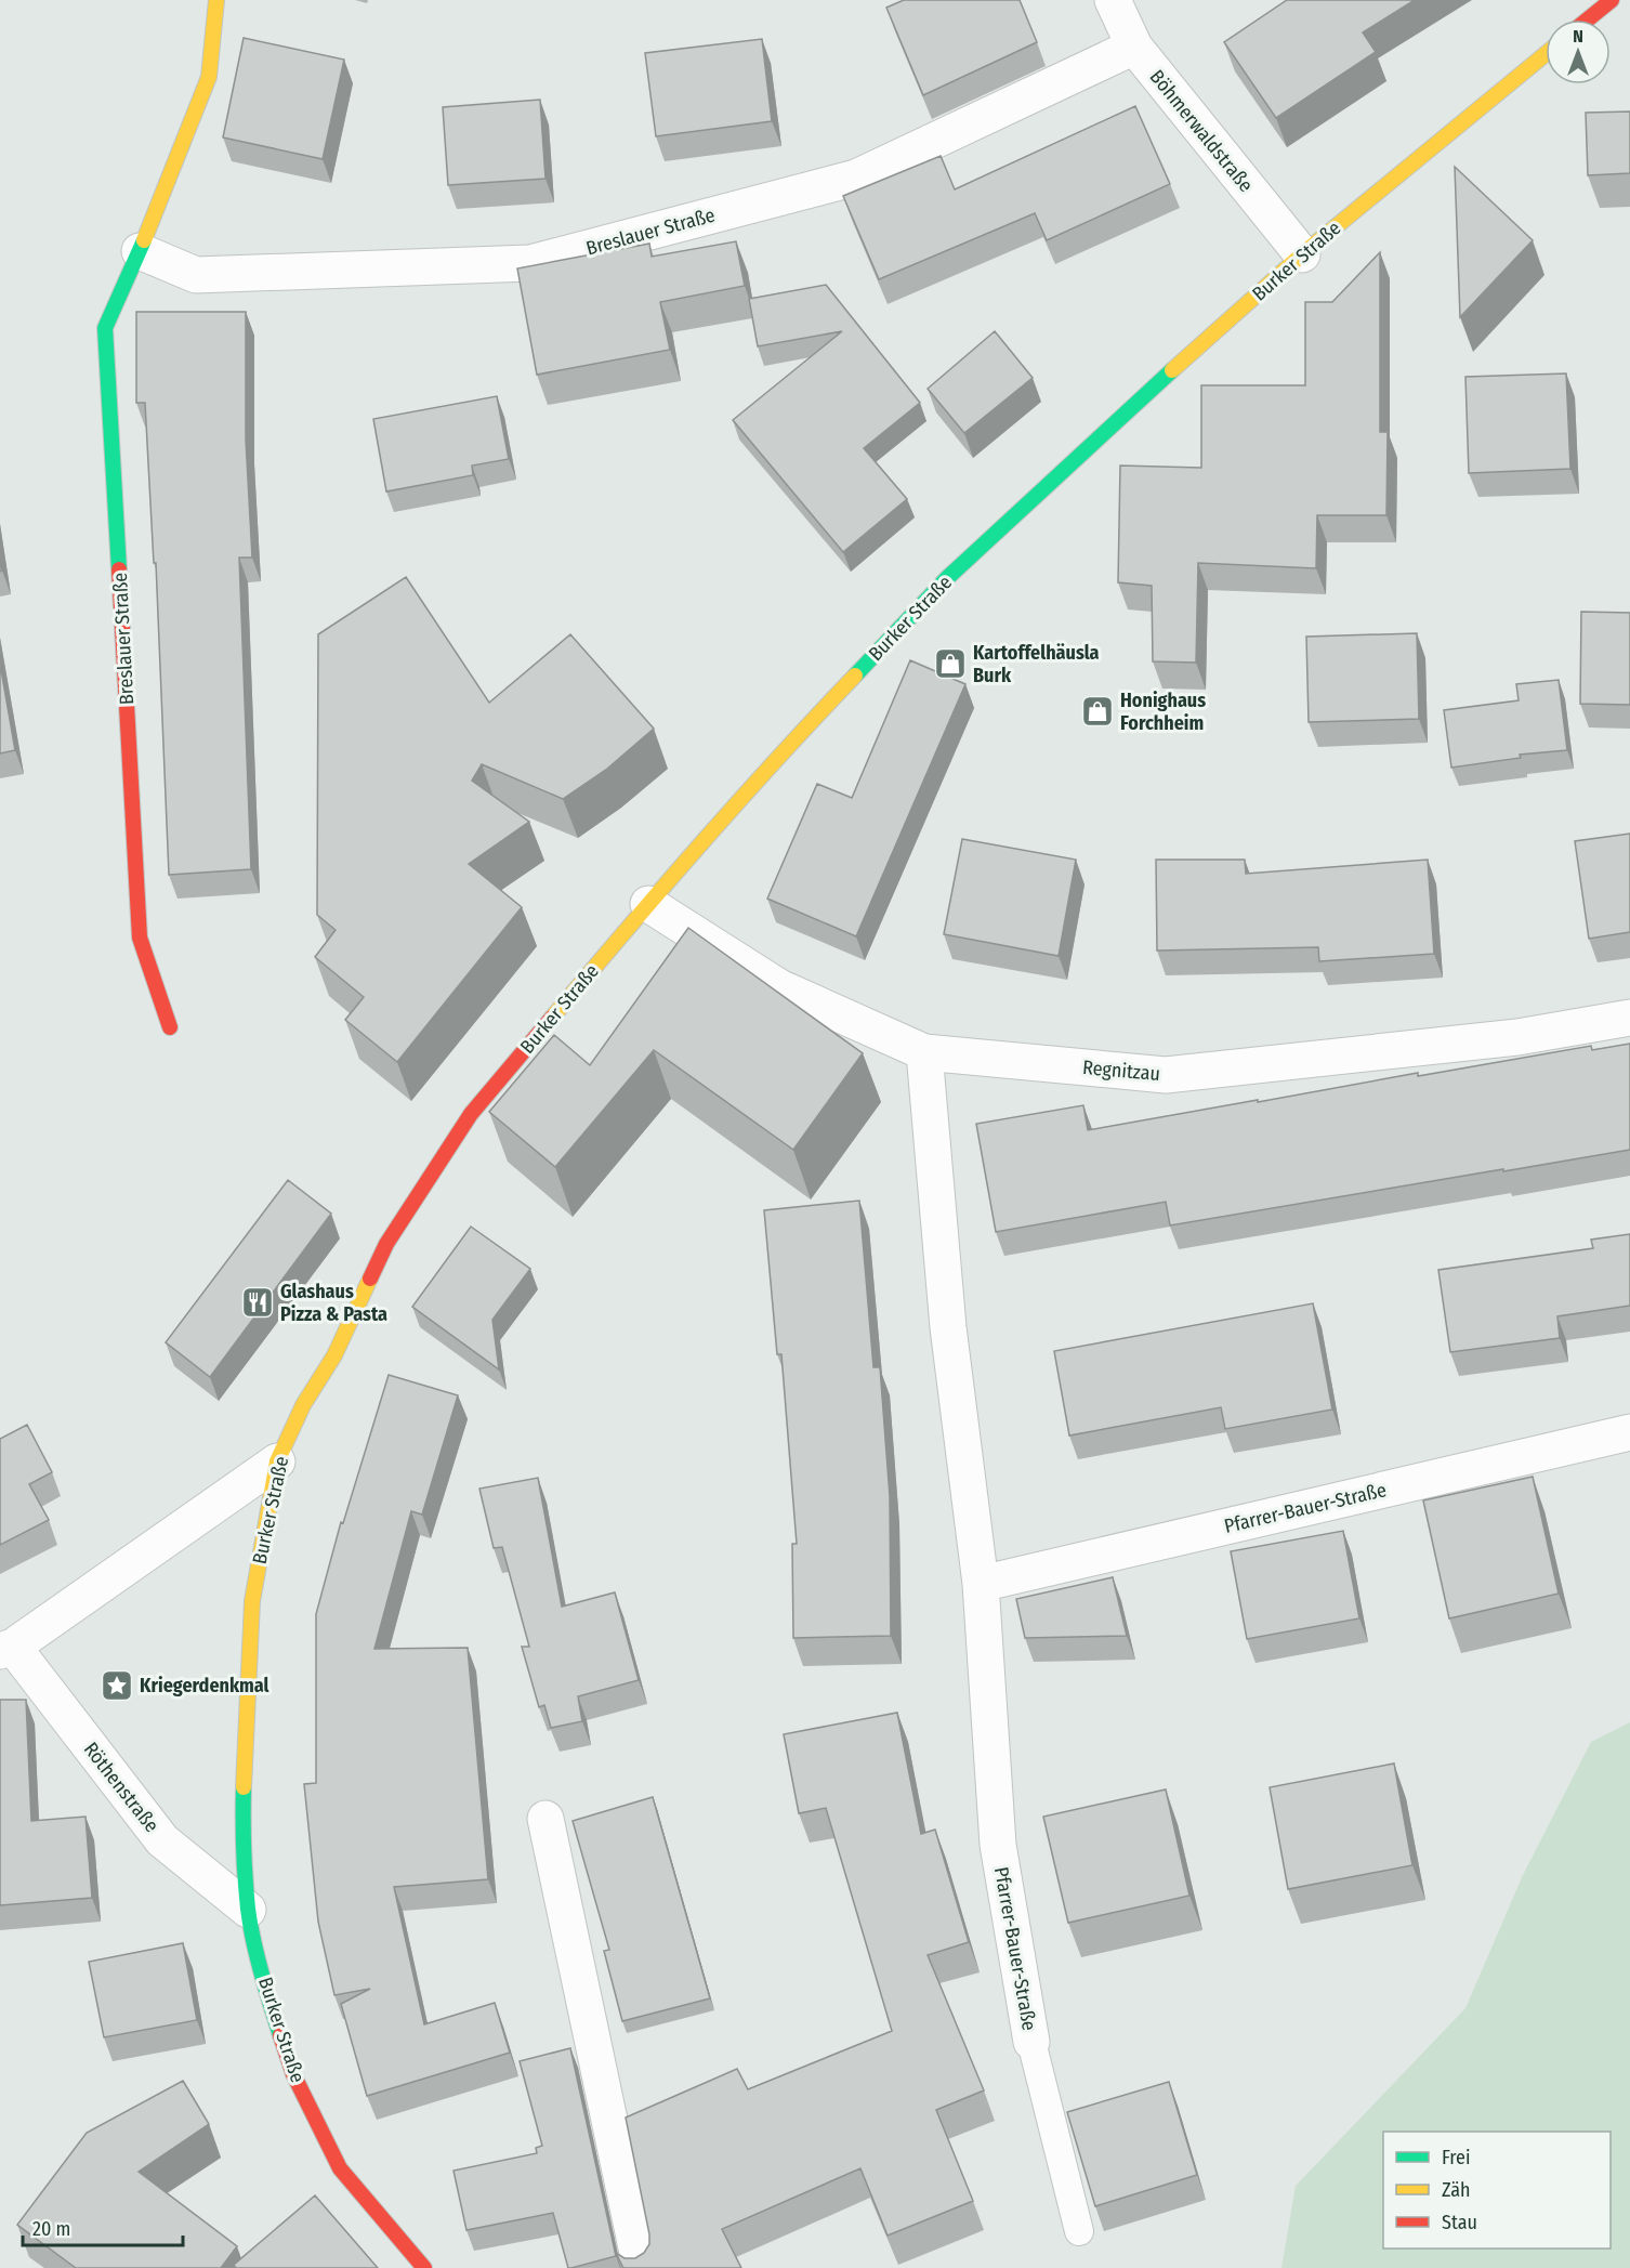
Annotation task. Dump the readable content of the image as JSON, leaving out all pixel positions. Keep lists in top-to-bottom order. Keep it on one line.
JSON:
{"streets":{"main road":["Breslauer Straße","Burker Straße"],"street":["Böhmerwaldstraße","Regnitzau","Pfarrer-Bauer-Straße","Röthenstraße"]},"crossings":[["Böhmerwaldstraße","Breslauer Straße"],["Böhmerwaldstraße","Burker Straße"],["Burker Straße","Regnitzau"],["Burker Straße","Röthenstraße"],["Regnitzau","Pfarrer-Bauer-Straße"]],"places":{"shop":["Kartoffelhäusla Burk","Honighaus Forchheim"],"restaurant":["Glashaus Pizza & Pasta"],"place":["Kriegerdenkmal"]},"legend":["Frei","Zäh","Stau"],"scale_bar":"20 m","north":"top"}
